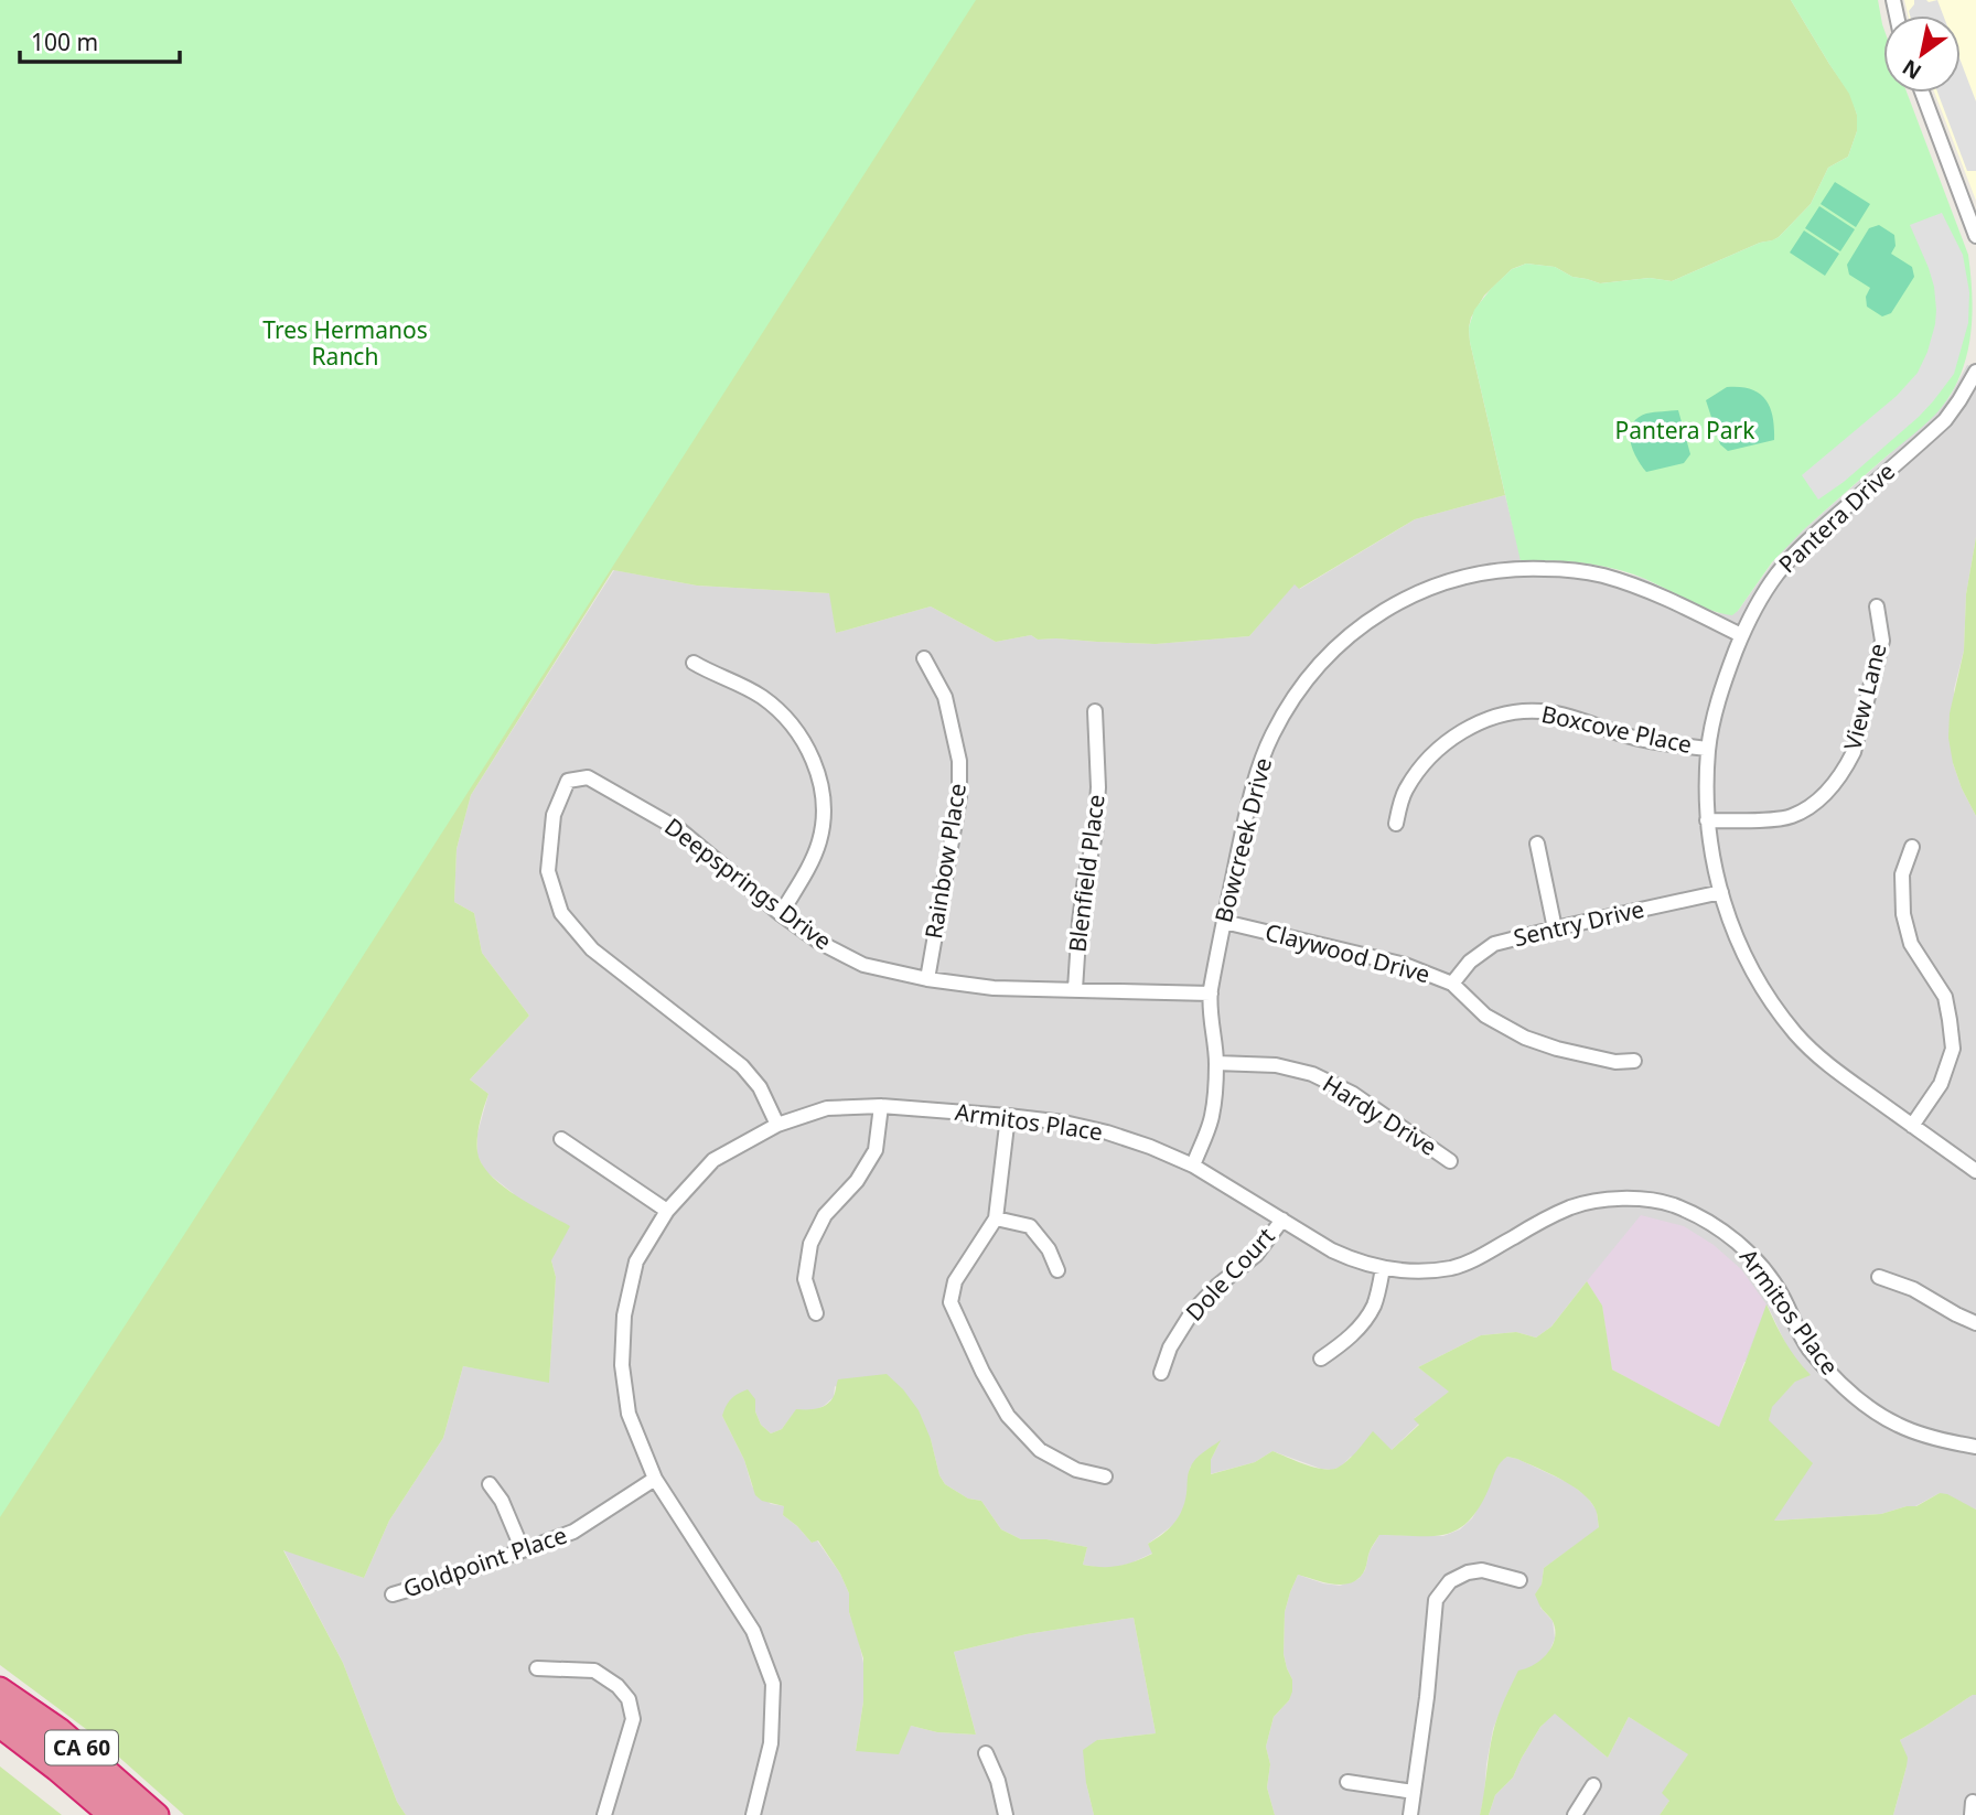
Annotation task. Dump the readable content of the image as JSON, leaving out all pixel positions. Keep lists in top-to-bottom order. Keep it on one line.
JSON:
{"streets":{"highway":["CA 60"],"street":["Pantera Drive","View Lane","Boxcove Place","Bowcreek Drive","Rainbow Place","Blenfield Place","Deepsprings Drive","Sentry Drive","Claywood Drive","Hardy Drive","Armitos Place","Dole Court","Goldpoint Place"]},"crossings":[["Pantera Drive","View Lane"],["Pantera Drive","Boxcove Place"],["Pantera Drive","Bowcreek Drive"],["Pantera Drive","Sentry Drive"],["Bowcreek Drive","Deepsprings Drive"],["Bowcreek Drive","Claywood Drive"],["Bowcreek Drive","Hardy Drive"],["Bowcreek Drive","Armitos Place"],["Rainbow Place","Deepsprings Drive"],["Blenfield Place","Deepsprings Drive"],["Deepsprings Drive","Armitos Place"],["Sentry Drive","Claywood Drive"],["Armitos Place","Dole Court"],["Armitos Place","Goldpoint Place"]],"parks":["Tres Hermanos Ranch","Pantera Park"],"scale_bar":"100 m","north":"bottom left"}
